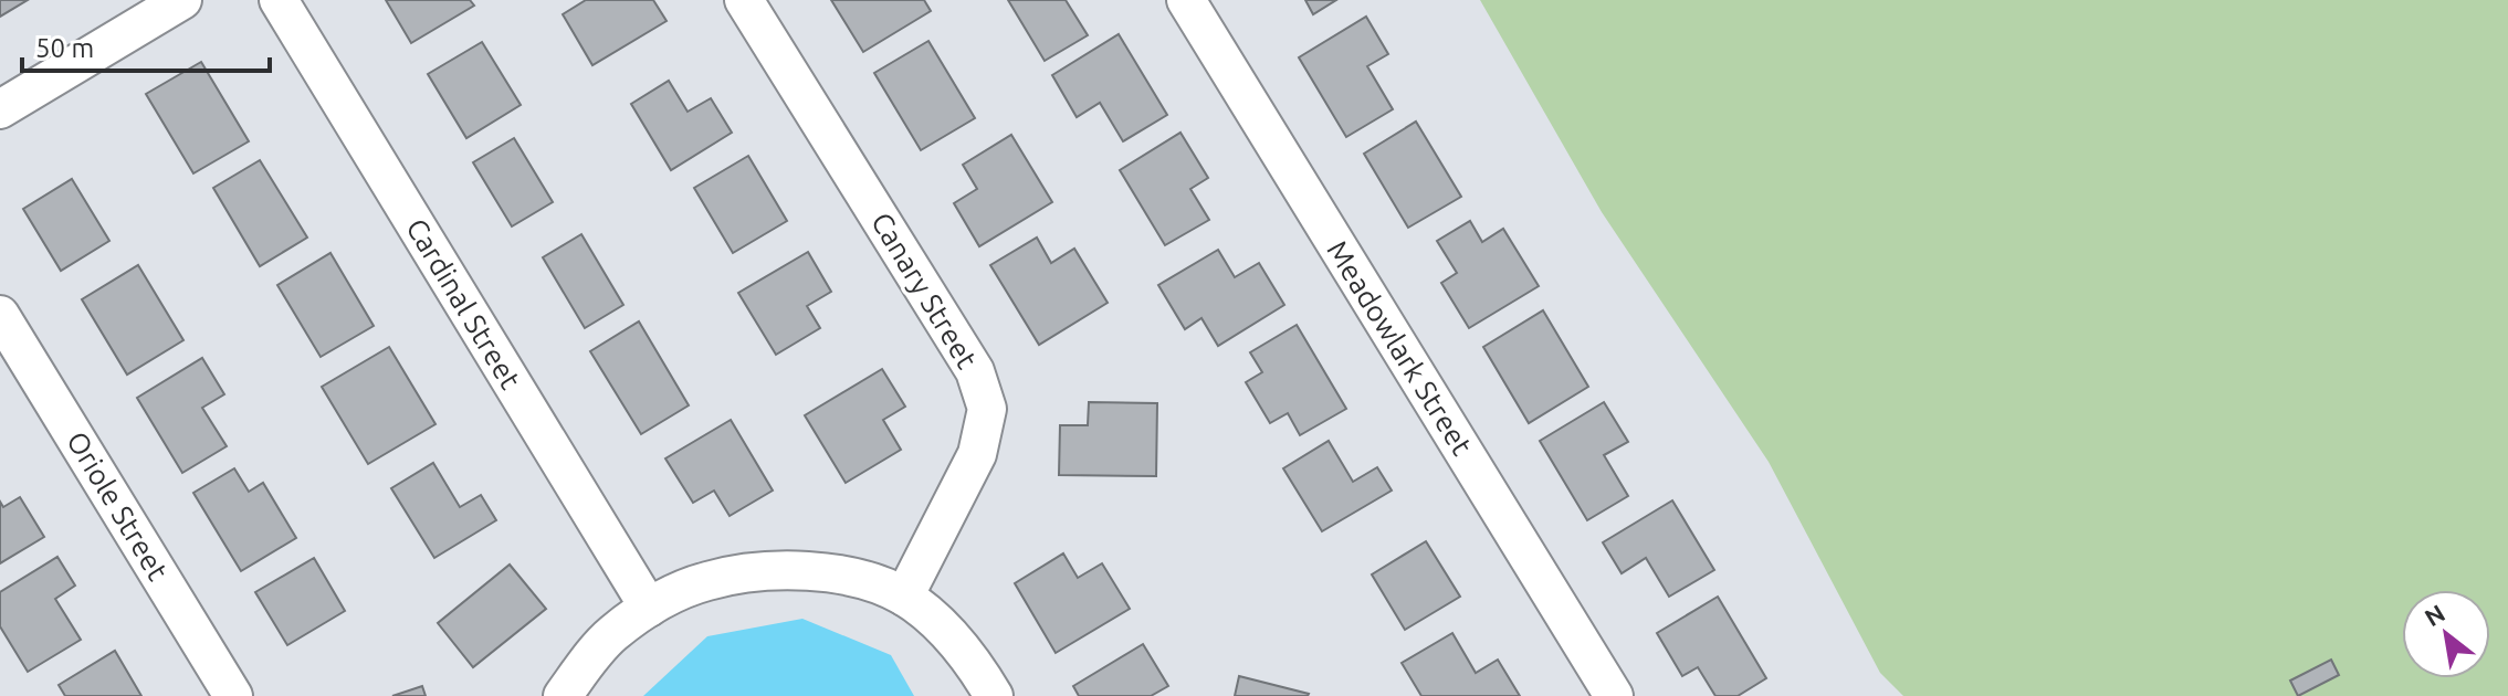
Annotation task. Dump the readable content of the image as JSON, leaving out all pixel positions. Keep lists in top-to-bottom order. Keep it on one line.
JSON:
{"streets":{"street":["Canary Street","Cardinal Street","Meadowlark Street","Oriole Street"]},"scale_bar":"50 m","north":"top left"}
